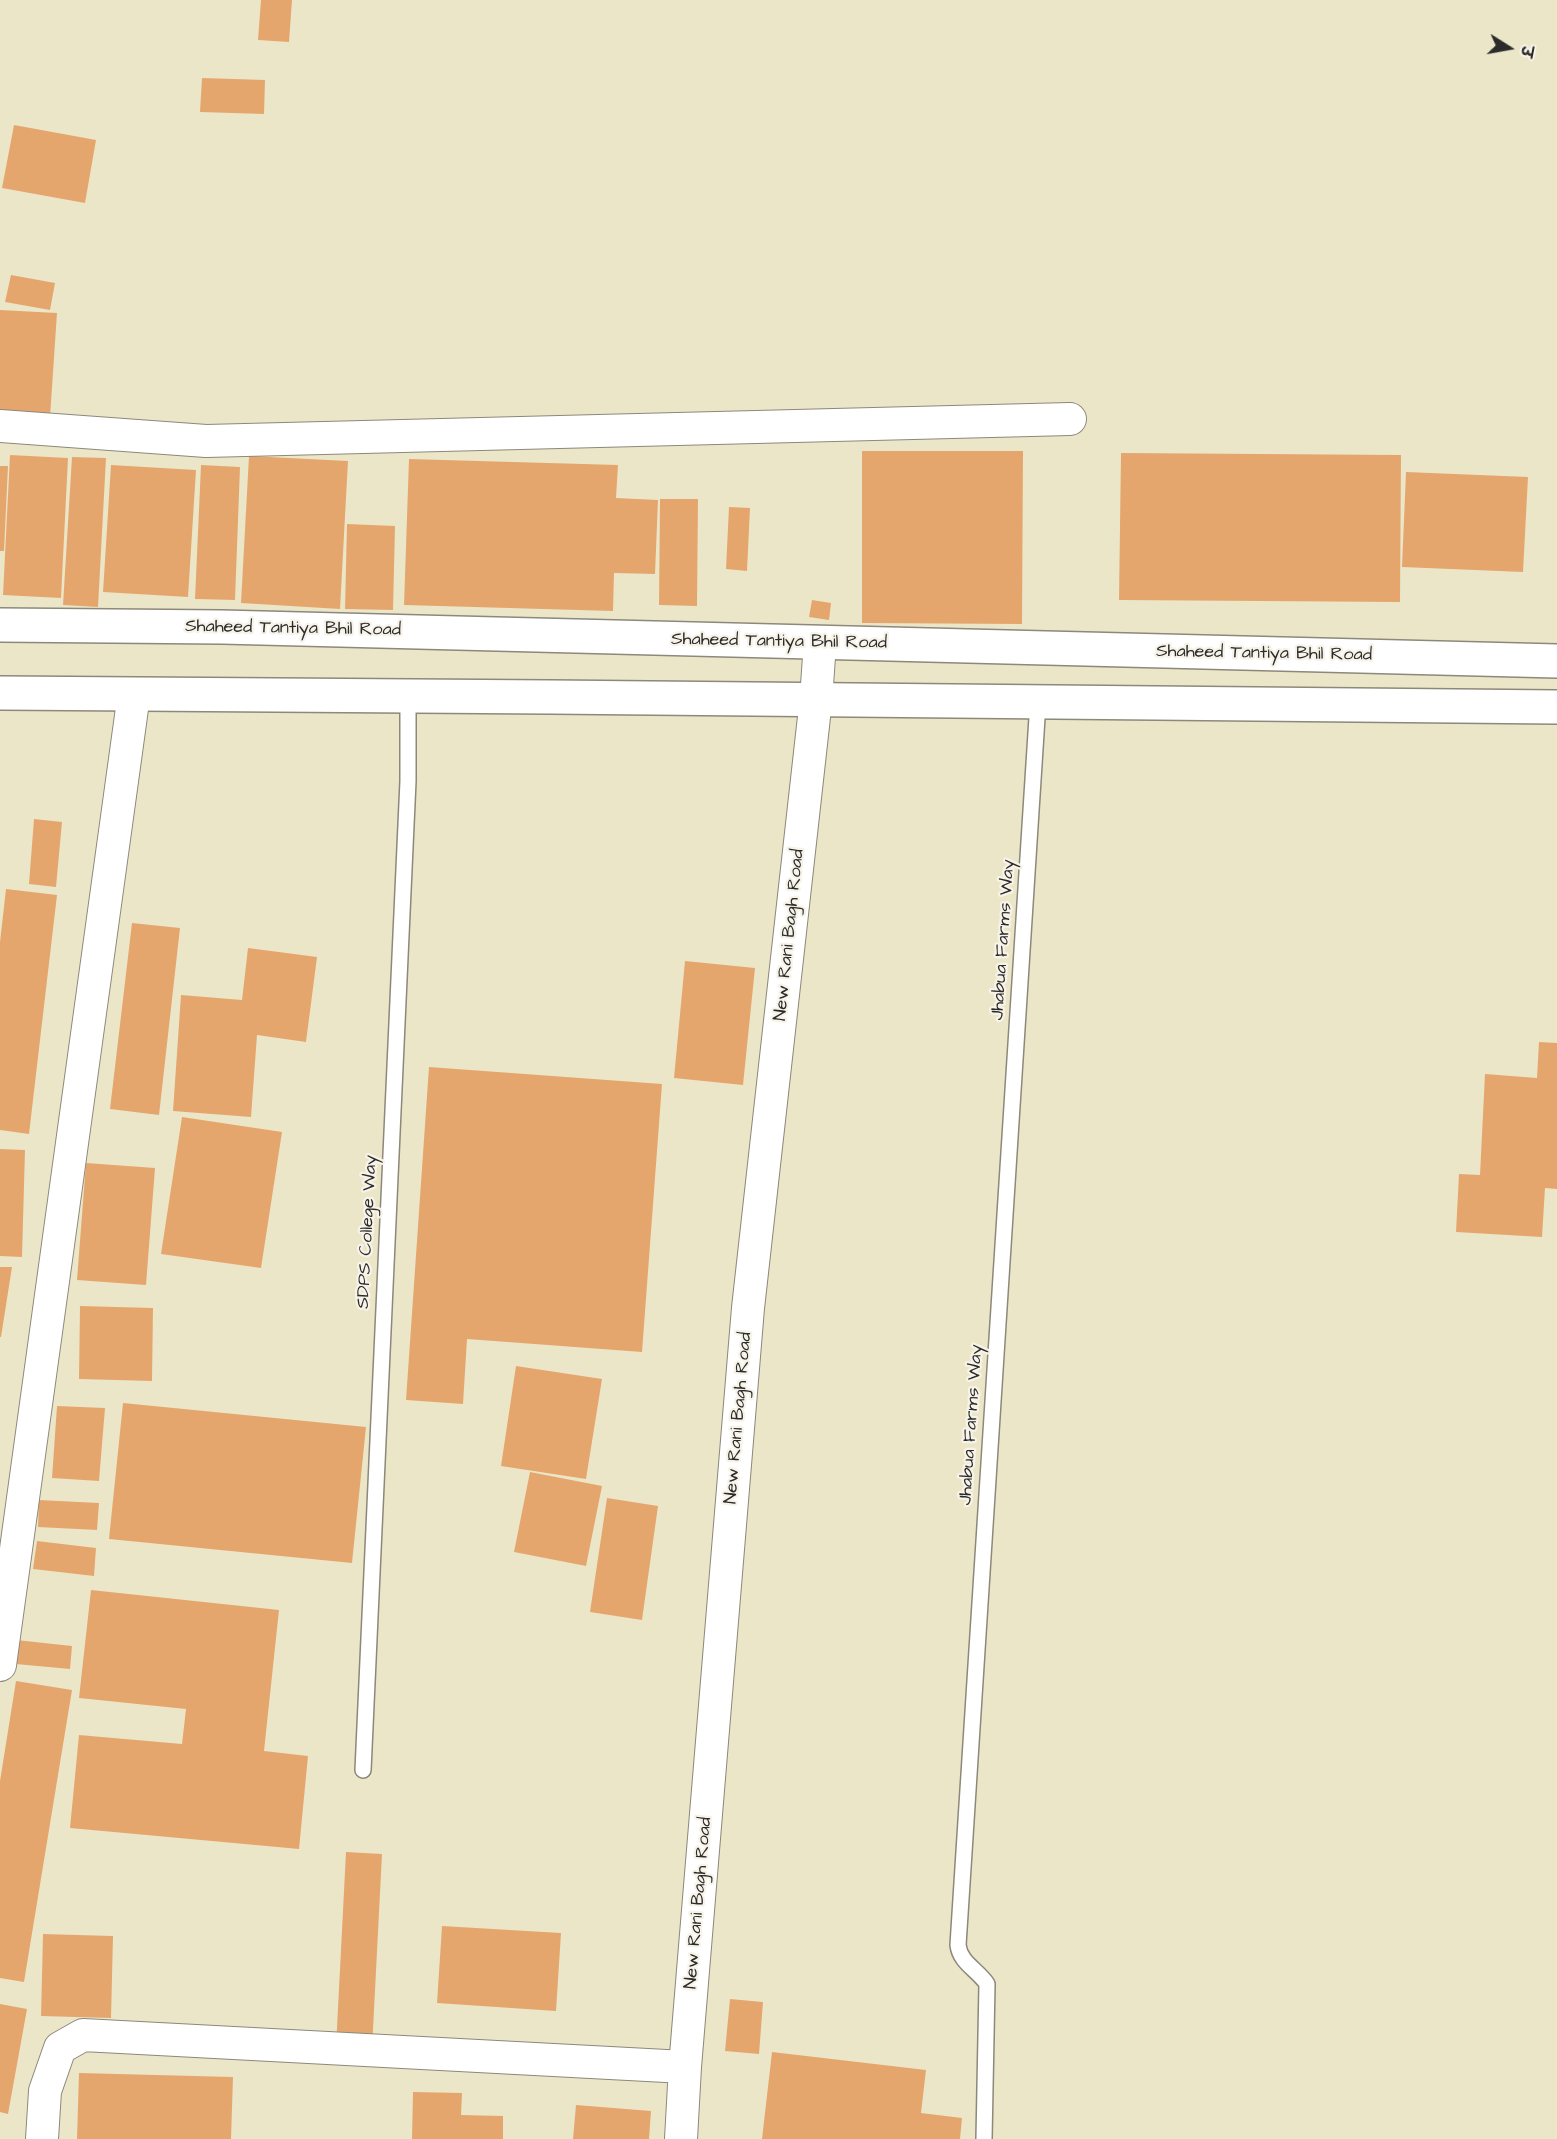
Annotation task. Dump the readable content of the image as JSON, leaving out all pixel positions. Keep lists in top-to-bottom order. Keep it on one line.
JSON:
{"streets":{"main road":["Shaheed Tantiya Bhil Road"],"street":["New Rani Bagh Road"],"lane":["Jhabua Farms Way","SDPS College Way"]},"crossings":[["Shaheed Tantiya Bhil Road","New Rani Bagh Road"]],"north":"right"}
